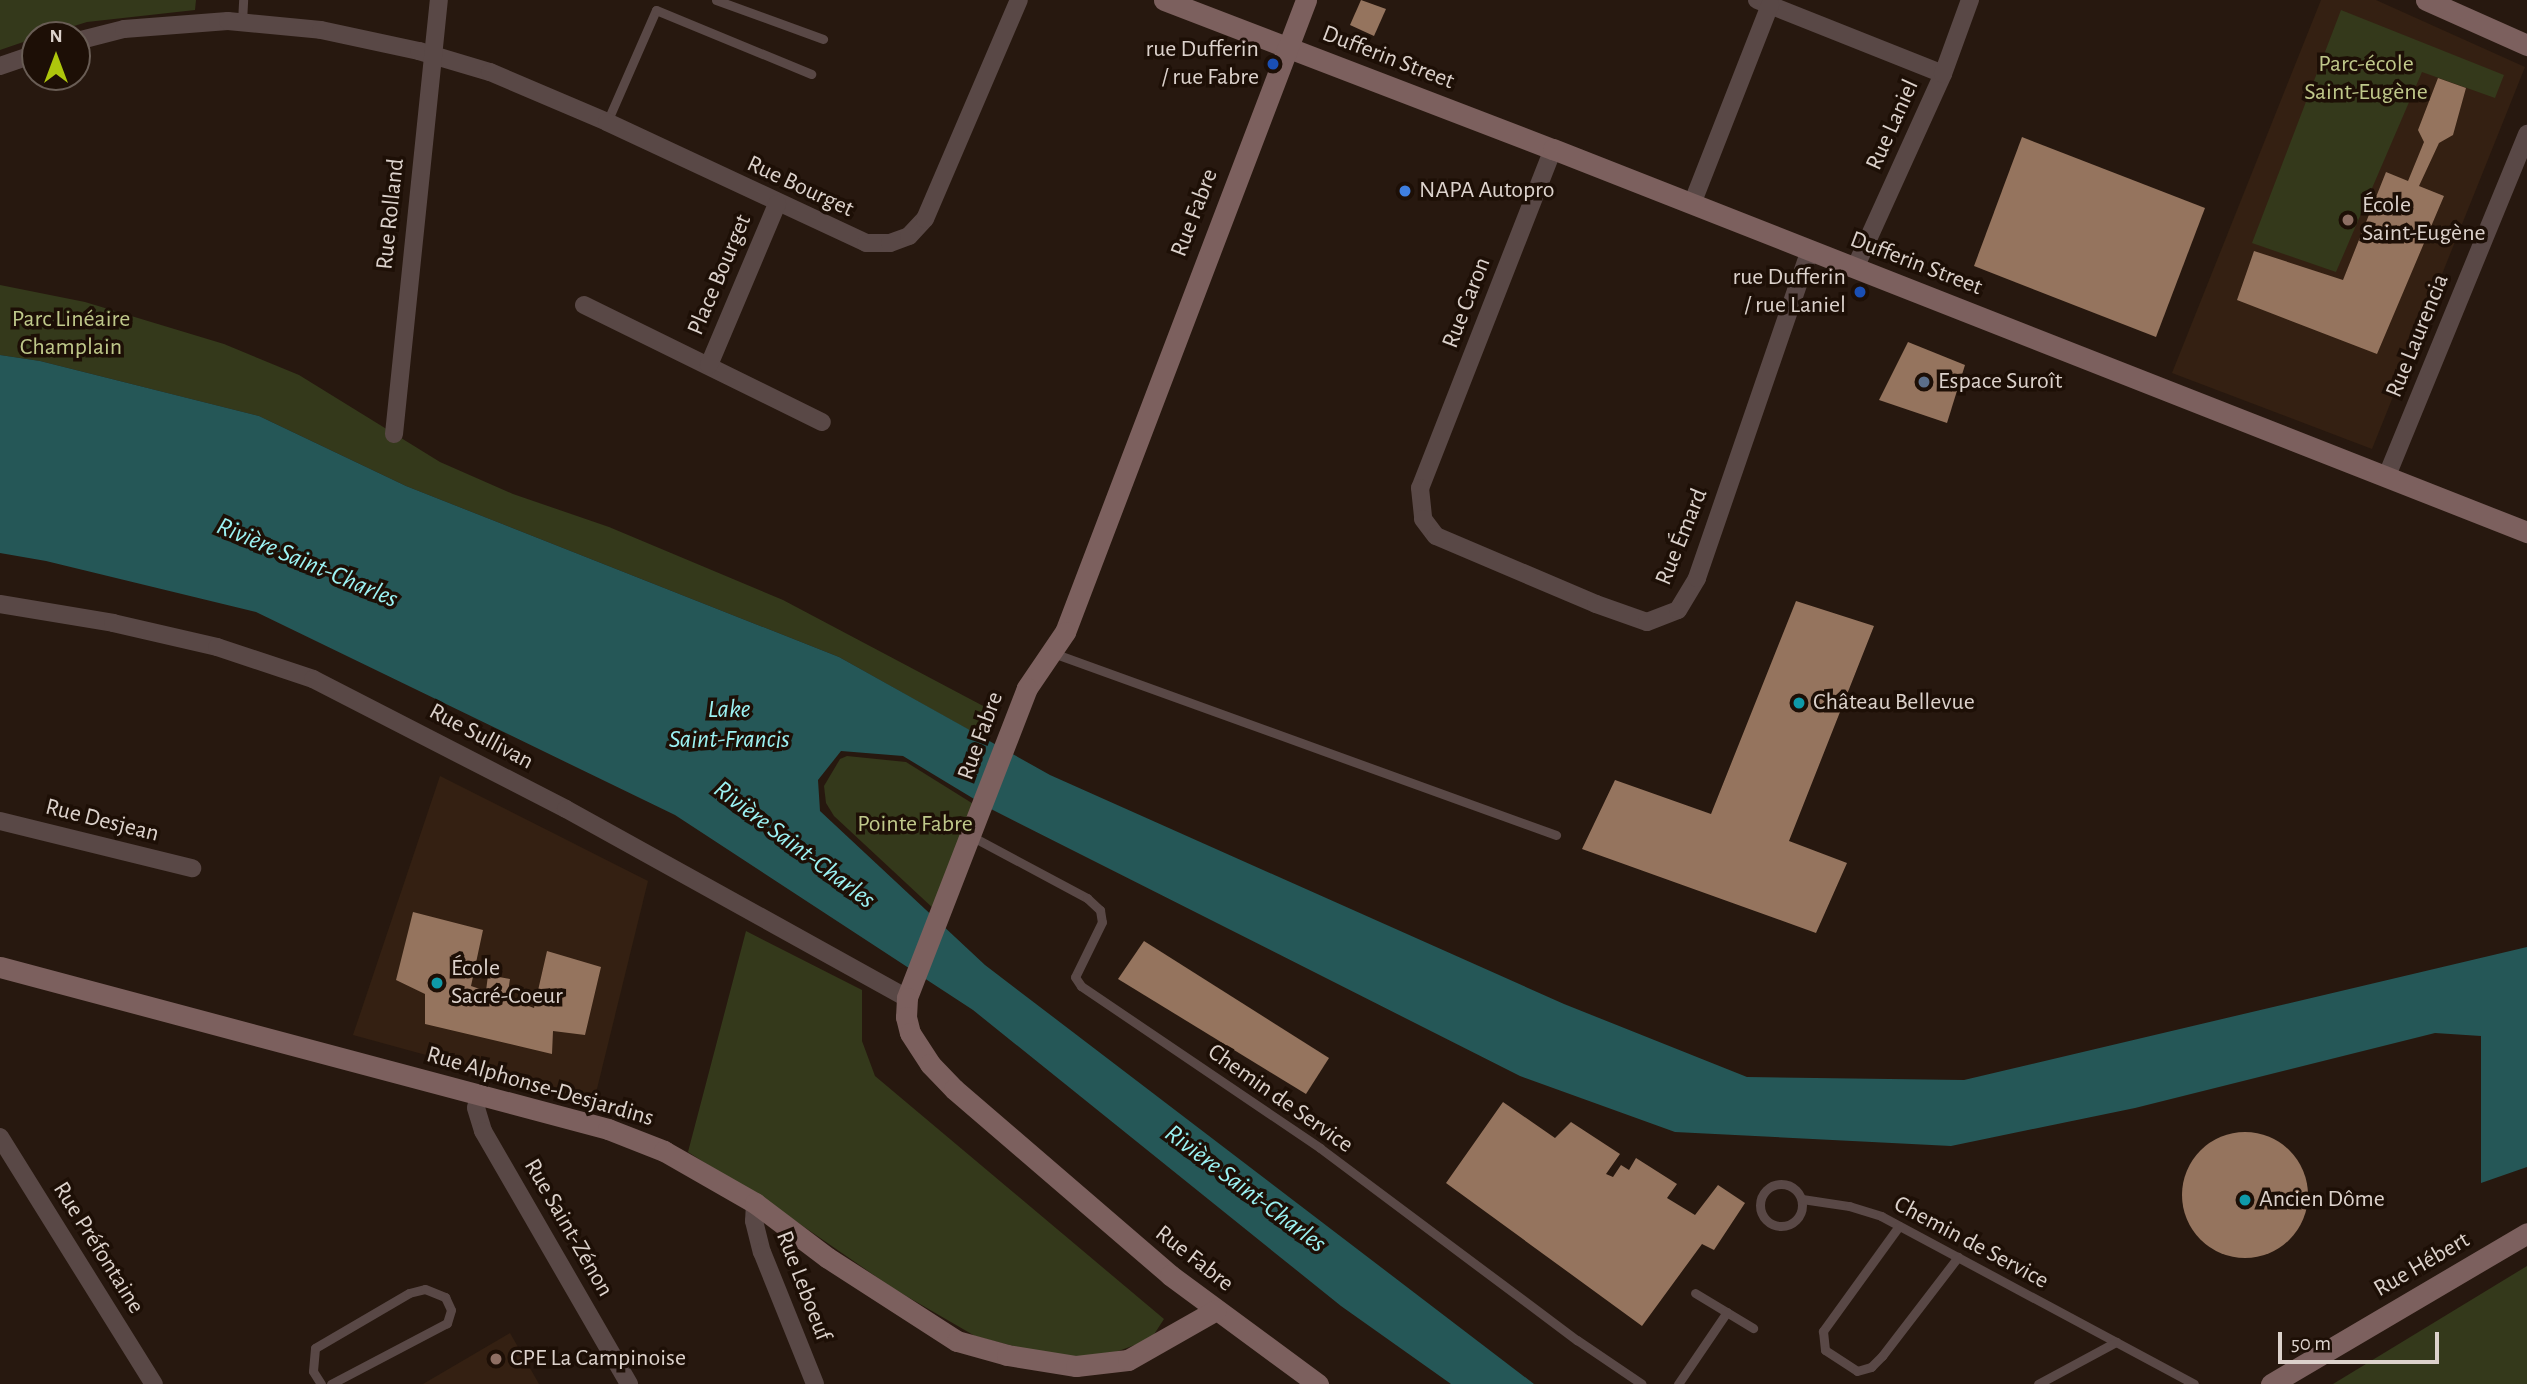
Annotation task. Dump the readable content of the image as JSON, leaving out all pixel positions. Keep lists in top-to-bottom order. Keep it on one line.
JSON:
{"streets":{"street":["Dufferin Street","Rue Laniel","Rue Bourget","Rue Fabre","Rue Rolland","Place Bourget","Rue Caron","Rue Laurencia","Rue Émard","Rue Sullivan","Rue Desjean","Rue Alphonse-Desjardins","Rue Saint-Zénon","Rue Préfontaine","Rue Hébert","Rue Leboeuf"],"lane":["Chemin de Service"]},"crossings":[["Dufferin Street","Rue Laniel"],["Dufferin Street","Rue Fabre"],["Dufferin Street","Rue Caron"],["Dufferin Street","Rue Laurencia"],["Dufferin Street","Rue Émard"],["Rue Bourget","Rue Rolland"],["Rue Bourget","Place Bourget"],["Rue Fabre","Rue Sullivan"],["Rue Fabre","Rue Alphonse-Desjardins"],["Rue Fabre","Chemin de Service"],["Rue Caron","Rue Émard"],["Rue Alphonse-Desjardins","Rue Saint-Zénon"],["Rue Alphonse-Desjardins","Rue Leboeuf"]],"water":["Rivière Saint-Charles","Lake Saint-Francis"],"parks":["Parc-école Saint-Eugène","Parc Linéaire Champlain","Pointe Fabre"],"places":["rue Dufferin / rue Fabre","NAPA Autopro","École Saint-Eugène","rue Dufferin / rue Laniel","Espace Suroît","Château Bellevue","École Sacré-Coeur","Ancien Dôme","CPE La Campinoise"],"scale_bar":"50 m","north":"top"}
